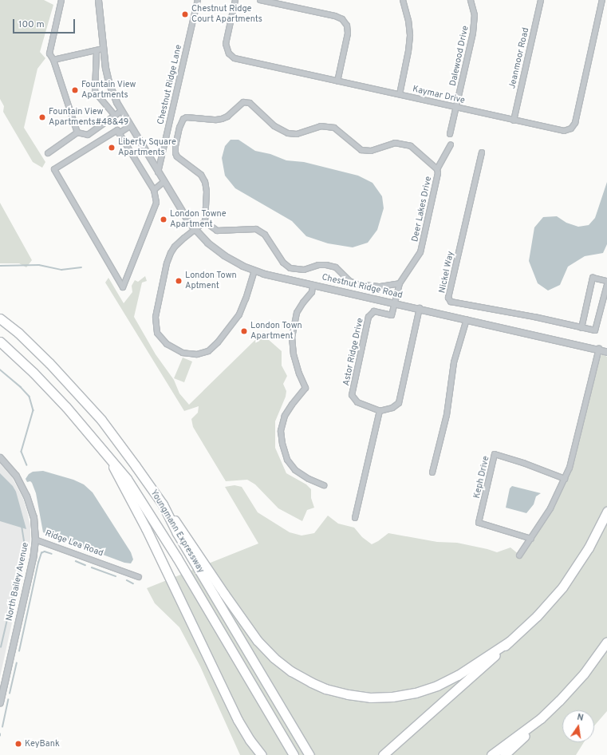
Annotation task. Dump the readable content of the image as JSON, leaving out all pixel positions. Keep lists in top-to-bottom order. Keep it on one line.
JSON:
{"streets":{"highway":["Youngmann Expressway"],"street":["Dalewood Drive","Jeanmoor Road","Chestnut Ridge Lane","Kaymar Drive","Deer Lakes Drive","Nickel Way","Chestnut Ridge Road","Astor Ridge Drive","Keph Drive","Ridge Lea Road","North Bailey Avenue"]},"crossings":[["Dalewood Drive","Kaymar Drive"],["Jeanmoor Road","Kaymar Drive"],["Chestnut Ridge Lane","Chestnut Ridge Road"],["Deer Lakes Drive","Chestnut Ridge Road"],["Deer Lakes Drive","Astor Ridge Drive"],["Chestnut Ridge Road","Astor Ridge Drive"],["Ridge Lea Road","North Bailey Avenue"]],"places":["Chestnut Ridge Court Apartments","Fountain View Apartments","Fountain View Apartments#48&49","Liberty Square Apartments","London Towne Apartment","London Town Aptment","London Town Apartment","KeyBank"],"scale_bar":"100 m","north":"top"}
